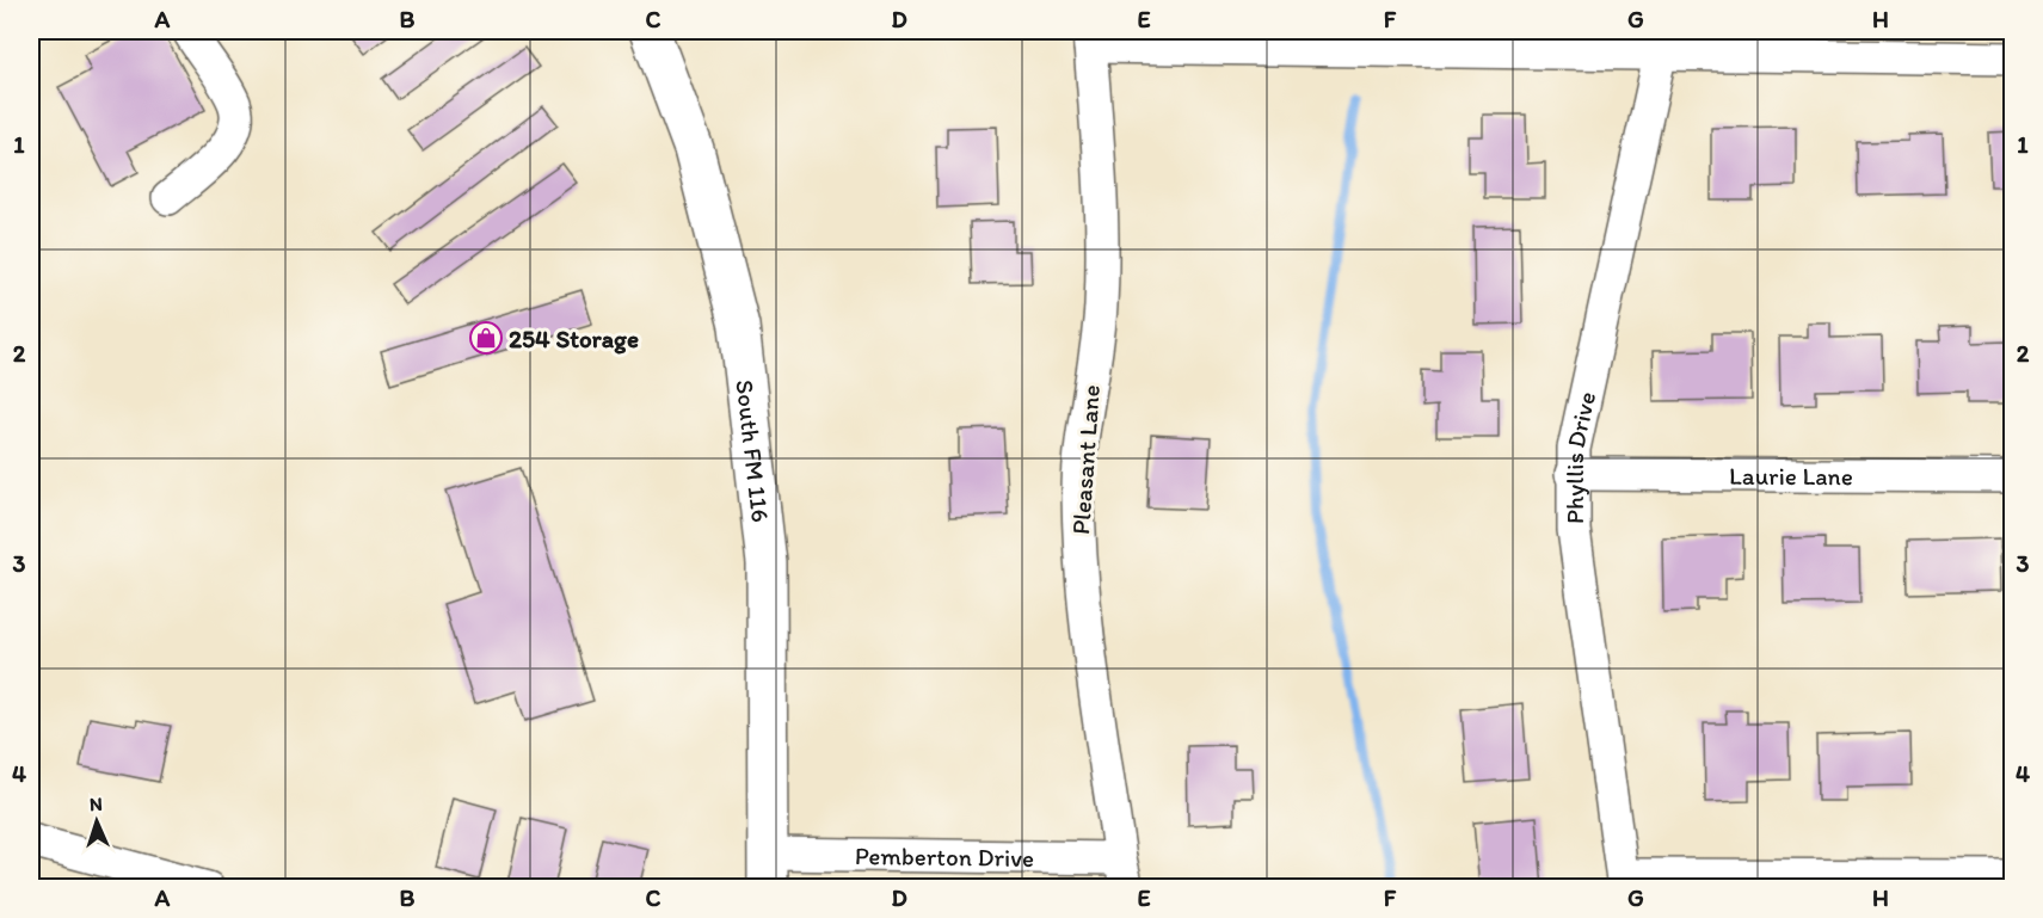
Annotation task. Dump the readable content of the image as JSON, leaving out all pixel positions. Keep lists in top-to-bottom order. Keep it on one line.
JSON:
{"streets":{"main road":["South FM 116"],"street":["Phyllis Drive","Pleasant Lane","Laurie Lane","Pemberton Drive"]},"crossings":[["South FM 116","Pemberton Drive"],["Phyllis Drive","Laurie Lane"],["Pleasant Lane","Pemberton Drive"]],"places":{"shop":["254 Storage"]},"north":"top","grid":{"columns":["A","B","C","D","E","F","G","H"],"rows":["1","2","3","4"]}}
